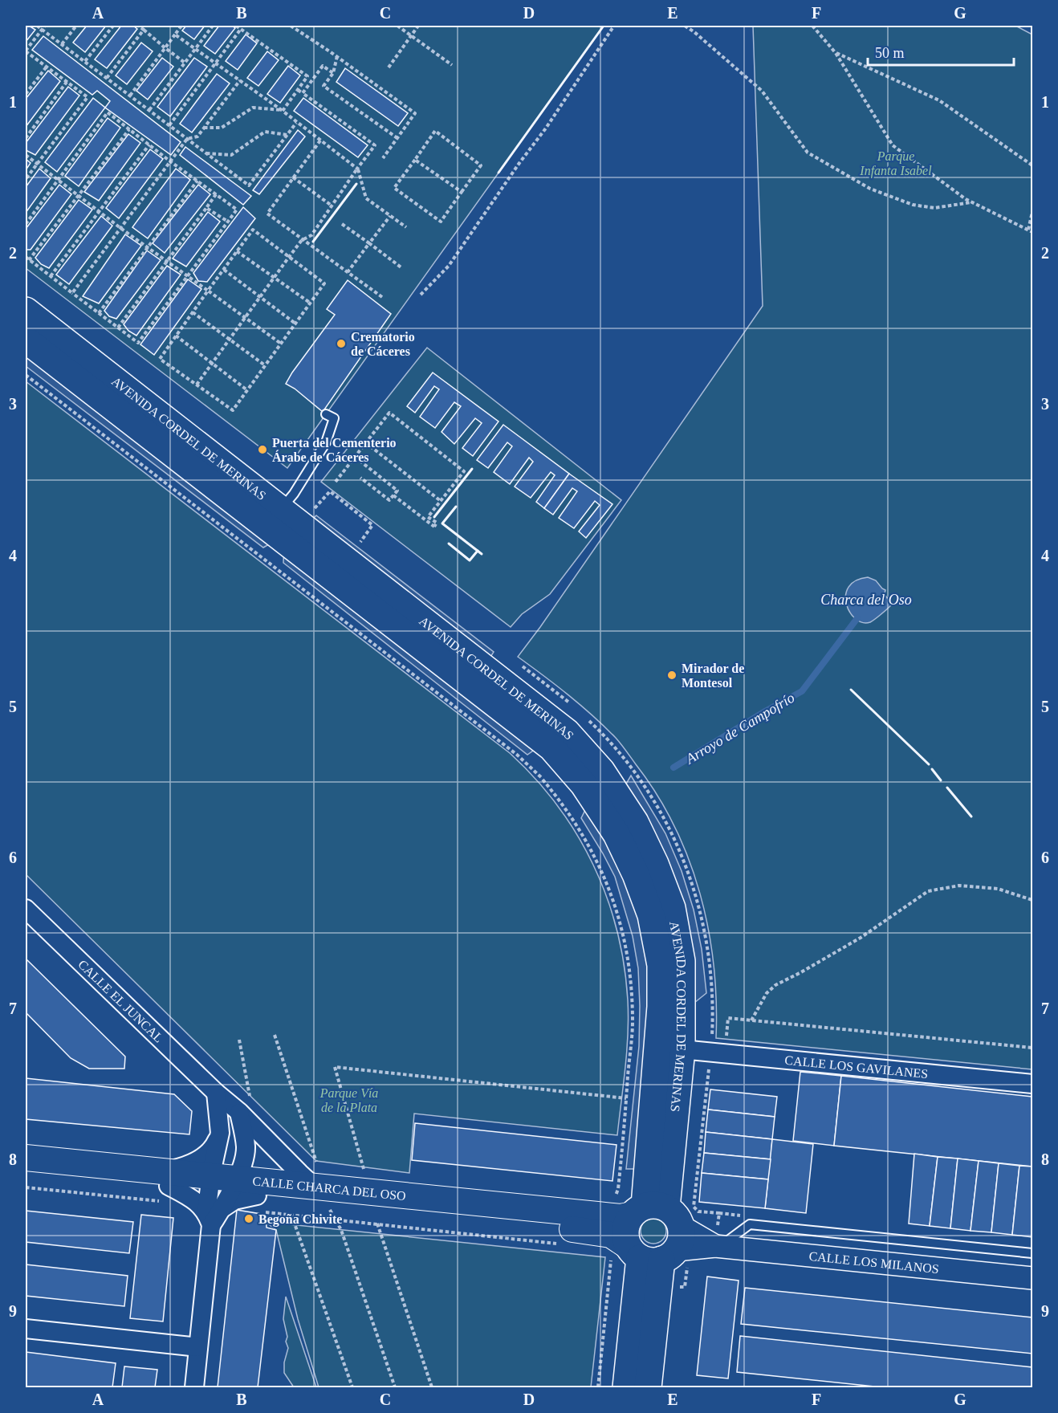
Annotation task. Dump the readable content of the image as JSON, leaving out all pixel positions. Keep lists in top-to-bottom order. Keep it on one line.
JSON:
{"streets":{"main road":["AVENIDA CORDEL DE MERINAS","CALLE CHARCA DEL OSO"],"street":["CALLE EL JUNCAL","CALLE LOS GAVILANES","CALLE LOS MILANOS"]},"crossings":[["AVENIDA CORDEL DE MERINAS","CALLE LOS GAVILANES"],["AVENIDA CORDEL DE MERINAS","CALLE CHARCA DEL OSO"],["AVENIDA CORDEL DE MERINAS","CALLE LOS MILANOS"],["CALLE EL JUNCAL","CALLE CHARCA DEL OSO"],["CALLE CHARCA DEL OSO","CALLE LOS MILANOS"]],"water":["Charca del Oso","Arroyo de Campofrío"],"parks":["Parque Infanta Isabel","Parque Vía de la Plata"],"places":["Crematorio de Cáceres","Puerta del Cementerio Árabe de Cáceres","Mirador de Montesol","Begoña Chivite"],"scale_bar":"50 m","grid":{"columns":["A","B","C","D","E","F","G"],"rows":["1","2","3","4","5","6","7","8","9"]}}
